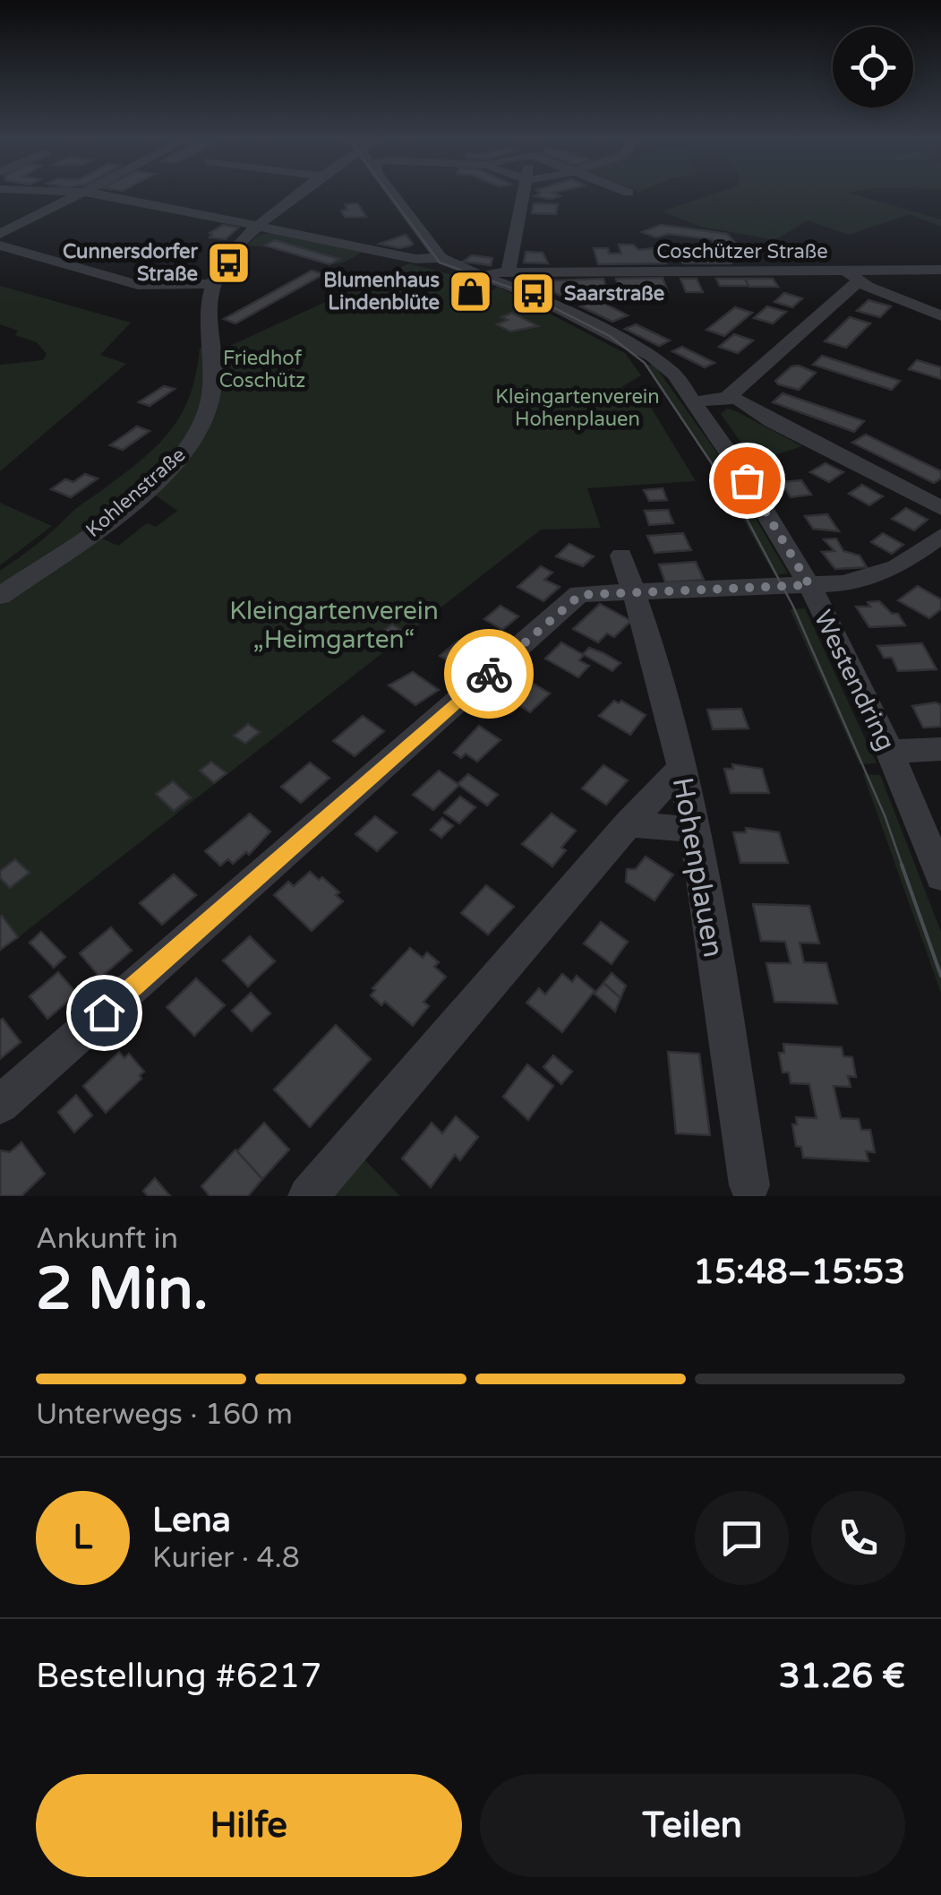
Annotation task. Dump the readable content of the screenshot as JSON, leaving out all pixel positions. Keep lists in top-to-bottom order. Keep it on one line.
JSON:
{"streets":{"street":["Coschützer Straße","Kohlenstraße","Westendring","Hohenplauen"]},"crossings":[["Coschützer Straße","Westendring"]],"parks":["Friedhof Coschütz","Kleingartenverein Hohenplauen","Kleingartenverein „Heimgarten“"],"places":{"bus stop":["Cunnersdorfer Straße","Saarstraße"],"shop":["Blumenhaus Lindenblüte"]},"page":{"heading":["2 Min.","Ankunft in","15:48–15:53"],"panel":["Lena","Kurier · 4.8","Bestellung #6217","31.26 €"],"bar":"Unterwegs · 160 m","round":"L","buttons":["Hilfe","Teilen"]}}
